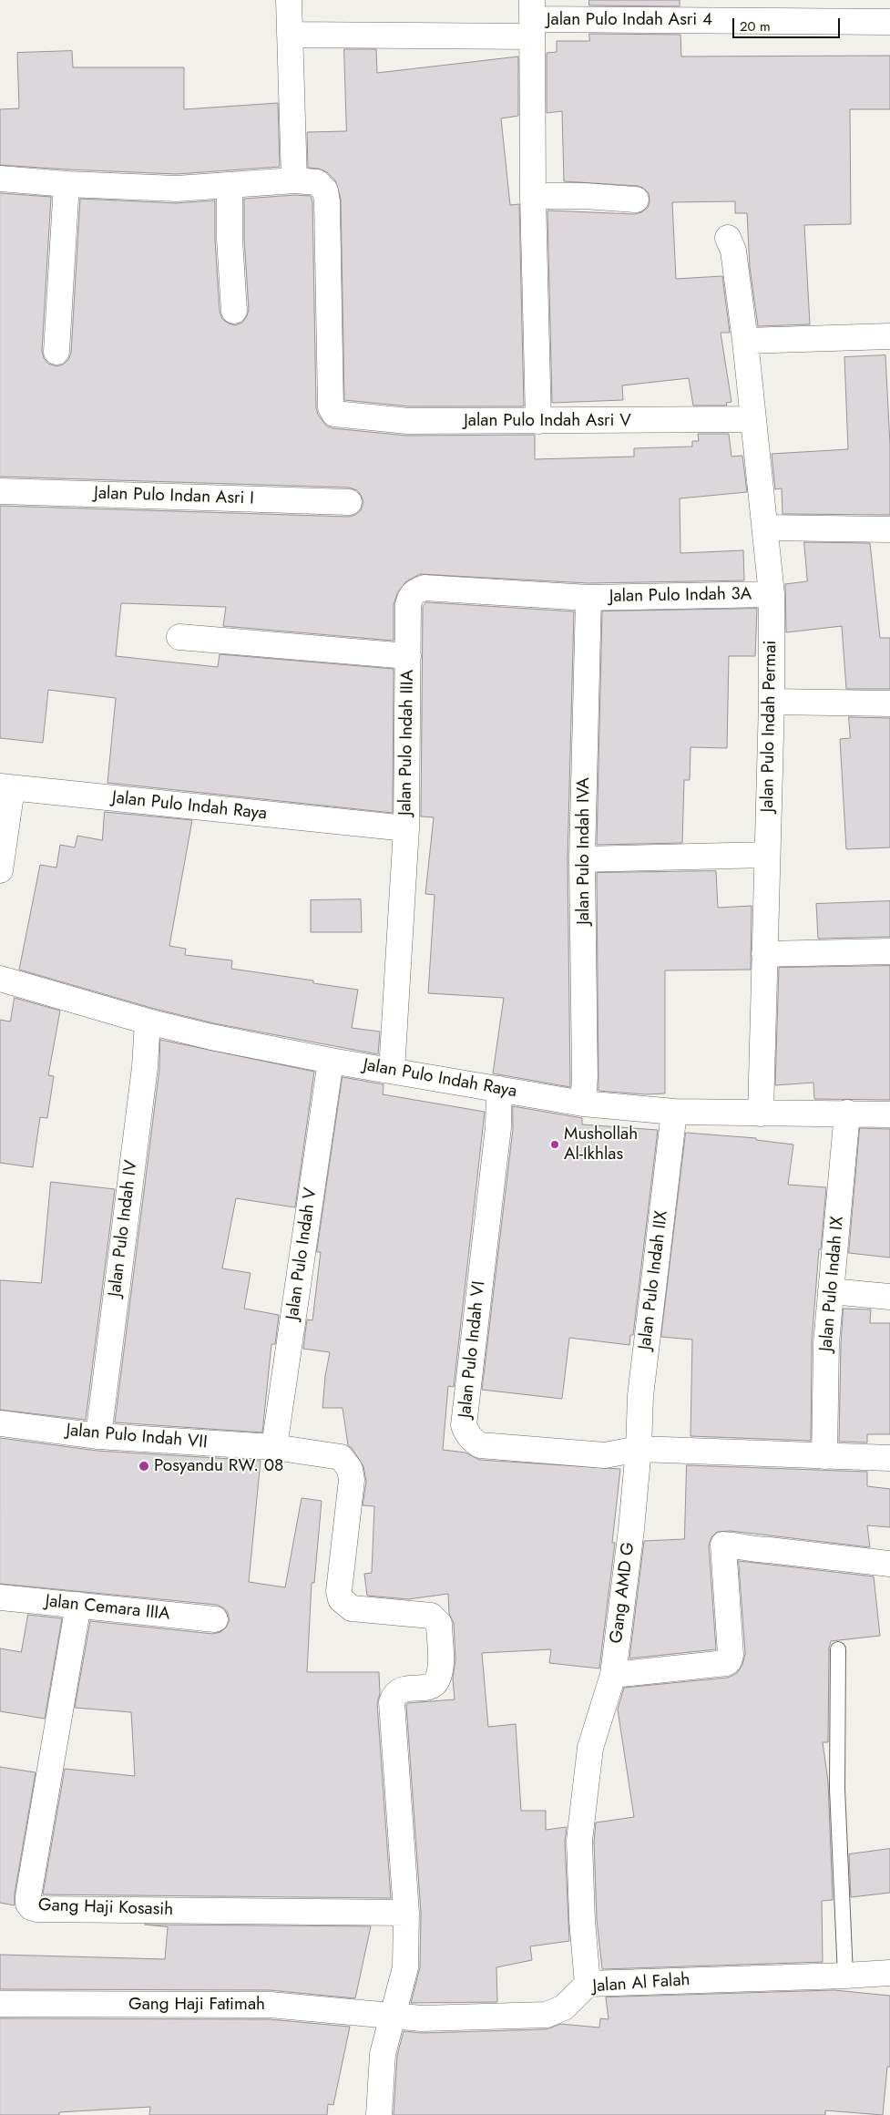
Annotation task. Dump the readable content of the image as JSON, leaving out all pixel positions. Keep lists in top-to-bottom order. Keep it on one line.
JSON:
{"streets":{"street":["Jalan Pulo Indah Asri 4","Jalan Pulo Indah Asri V","Jalan Pulo Indan Asri I","Jalan Pulo Indah 3A","Jalan Pulo Indah Permai","Jalan Pulo Indah IIIA","Jalan Pulo Indah Raya","Jalan Pulo Indah IVA","Jalan Pulo Indah IV","Jalan Pulo Indah V","Jalan Pulo Indah IIX","Jalan Pulo Indah IX","Jalan Pulo Indah VI","Jalan Pulo Indah VII","Gang AMD G","Jalan Cemara IIIA","Gang Haji Kosasih","Jalan Al Falah","Gang Haji Fatimah"]},"crossings":[["Jalan Pulo Indah Asri V","Jalan Pulo Indah Permai"],["Jalan Pulo Indah 3A","Jalan Pulo Indah Permai"],["Jalan Pulo Indah 3A","Jalan Pulo Indah IIIA"],["Jalan Pulo Indah 3A","Jalan Pulo Indah IVA"],["Jalan Pulo Indah Permai","Jalan Pulo Indah Raya"],["Jalan Pulo Indah IIIA","Jalan Pulo Indah Raya"],["Jalan Pulo Indah IIIA","Jalan Pulo Indah IVA"],["Jalan Pulo Indah Raya","Jalan Pulo Indah IVA"],["Jalan Pulo Indah Raya","Jalan Pulo Indah IV"],["Jalan Pulo Indah Raya","Jalan Pulo Indah V"],["Jalan Pulo Indah Raya","Jalan Pulo Indah IIX"],["Jalan Pulo Indah Raya","Jalan Pulo Indah IX"],["Jalan Pulo Indah Raya","Jalan Pulo Indah VI"],["Jalan Pulo Indah IV","Jalan Pulo Indah VII"],["Jalan Pulo Indah V","Jalan Pulo Indah VII"],["Jalan Pulo Indah IIX","Jalan Pulo Indah VI"],["Jalan Pulo Indah IIX","Gang AMD G"],["Jalan Pulo Indah VI","Gang AMD G"],["Jalan Pulo Indah VII","Gang Haji Kosasih"],["Gang AMD G","Jalan Al Falah"],["Jalan Cemara IIIA","Gang Haji Kosasih"],["Jalan Al Falah","Gang Haji Fatimah"]],"places":["Mushollah Al-Ikhlas","Posyandu RW. 08"],"scale_bar":"20 m"}
